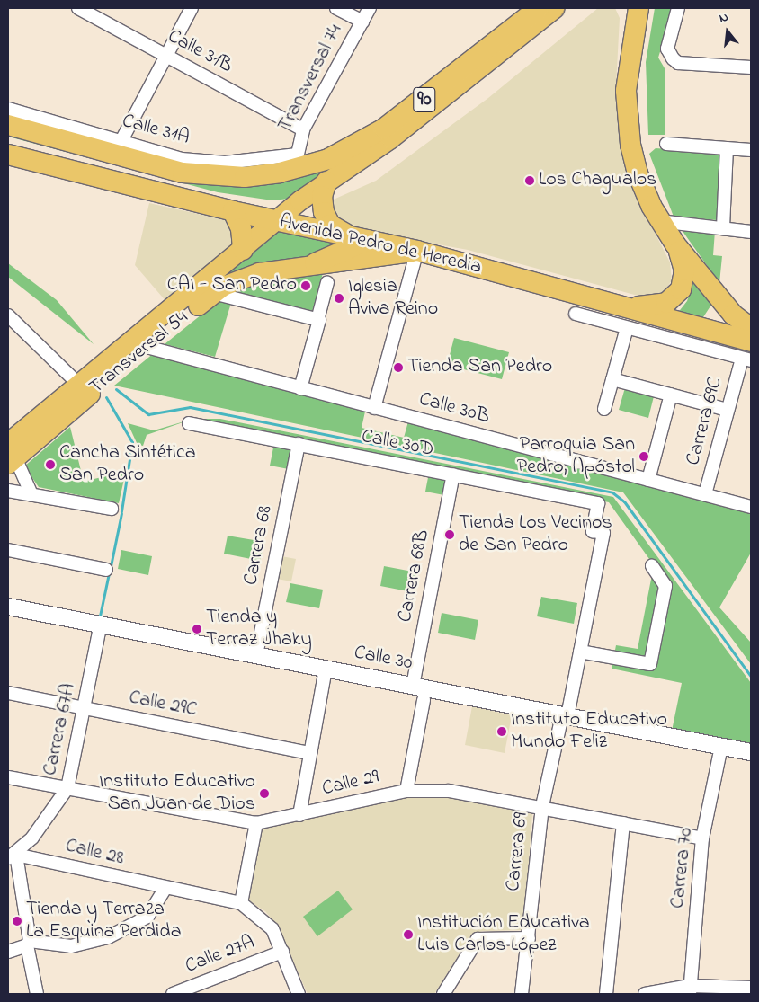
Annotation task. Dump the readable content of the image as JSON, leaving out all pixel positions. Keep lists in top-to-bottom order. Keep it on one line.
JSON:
{"streets":{"highway":["90","Avenida Pedro de Heredia"],"main road":["Transversal 54"],"street":["Calle 31B","Transversal 74","Calle 31A","Calle 30B","Carrera 69C","Calle 30D","Carrera 68","Carrera 68B","Calle 30","Calle 29C","Carrera 67A","Calle 29","Carrera 69","Calle 28","Carrera 70","Calle 27A"]},"crossings":[["Calle 31B","Transversal 74"],["Transversal 74","90"],["90","Avenida Pedro de Heredia"],["90","Transversal 54"],["Avenida Pedro de Heredia","Transversal 54"],["Avenida Pedro de Heredia","Carrera 69C"],["Transversal 54","Calle 30B"],["Calle 30B","Carrera 69C"],["Calle 30D","Carrera 68"],["Calle 30D","Carrera 68B"],["Calle 30D","Carrera 69"],["Carrera 68","Calle 30"],["Carrera 68B","Calle 30"],["Calle 30","Carrera 67A"],["Calle 30","Carrera 69"],["Calle 30","Carrera 70"],["Calle 29C","Carrera 67A"],["Carrera 67A","Calle 29"],["Carrera 67A","Calle 28"],["Calle 29","Carrera 69"],["Calle 29","Carrera 70"]],"places":["Los Chagualos","CAI - San Pedro","Iglesia Aviva Reino","Tienda San Pedro","Parroquia San Pedro, Apóstol","Cancha Sintética San Pedro","Tienda Los Vecinos de San Pedro","Tienda y Terraz Jhaky","Instituto Educativo Mundo Feliz","Instituto Educativo San Juan de Dios","Tienda y Terraza La Esquina Perdida","Institución Educativa Luis Carlos López"],"north":"top"}
